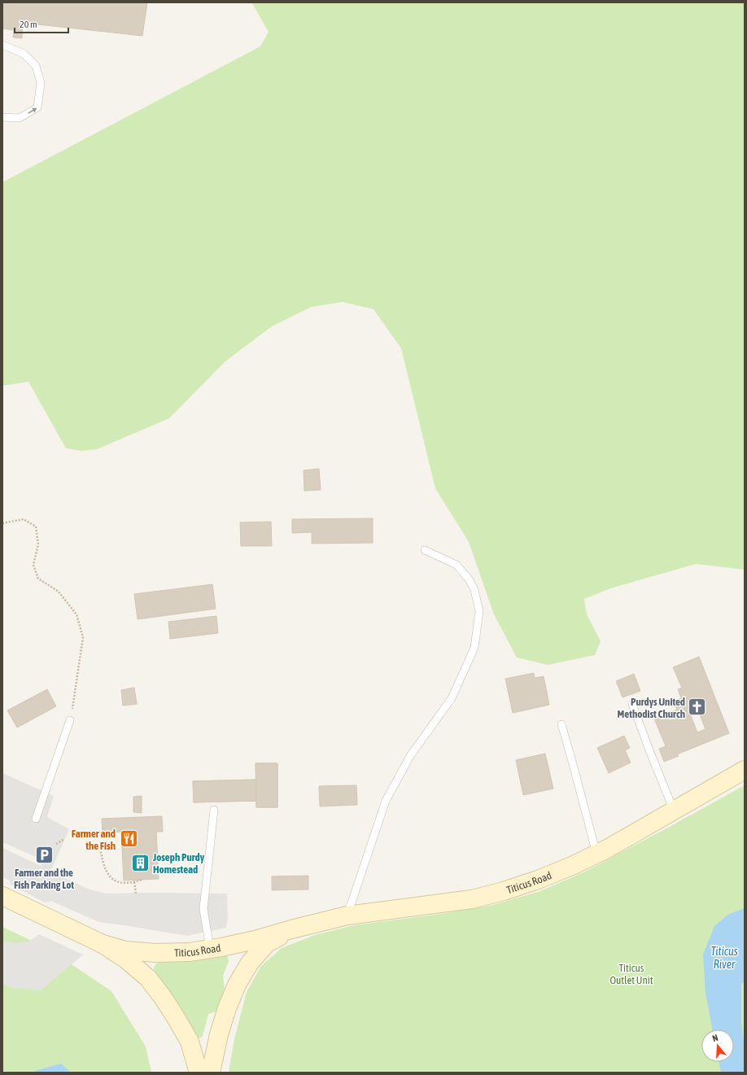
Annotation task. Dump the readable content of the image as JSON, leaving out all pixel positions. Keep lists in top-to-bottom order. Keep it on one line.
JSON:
{"streets":{"main road":["Titicus Road"]},"water":["Titicus River"],"parks":["Titicus Outlet Unit"],"places":{"church":["Purdys United Methodist Church"],"restaurant":["Farmer and the Fish"],"parking":["Farmer and the Fish Parking Lot"],"building":["Joseph Purdy Homestead"]},"scale_bar":"20 m","north":"top"}
